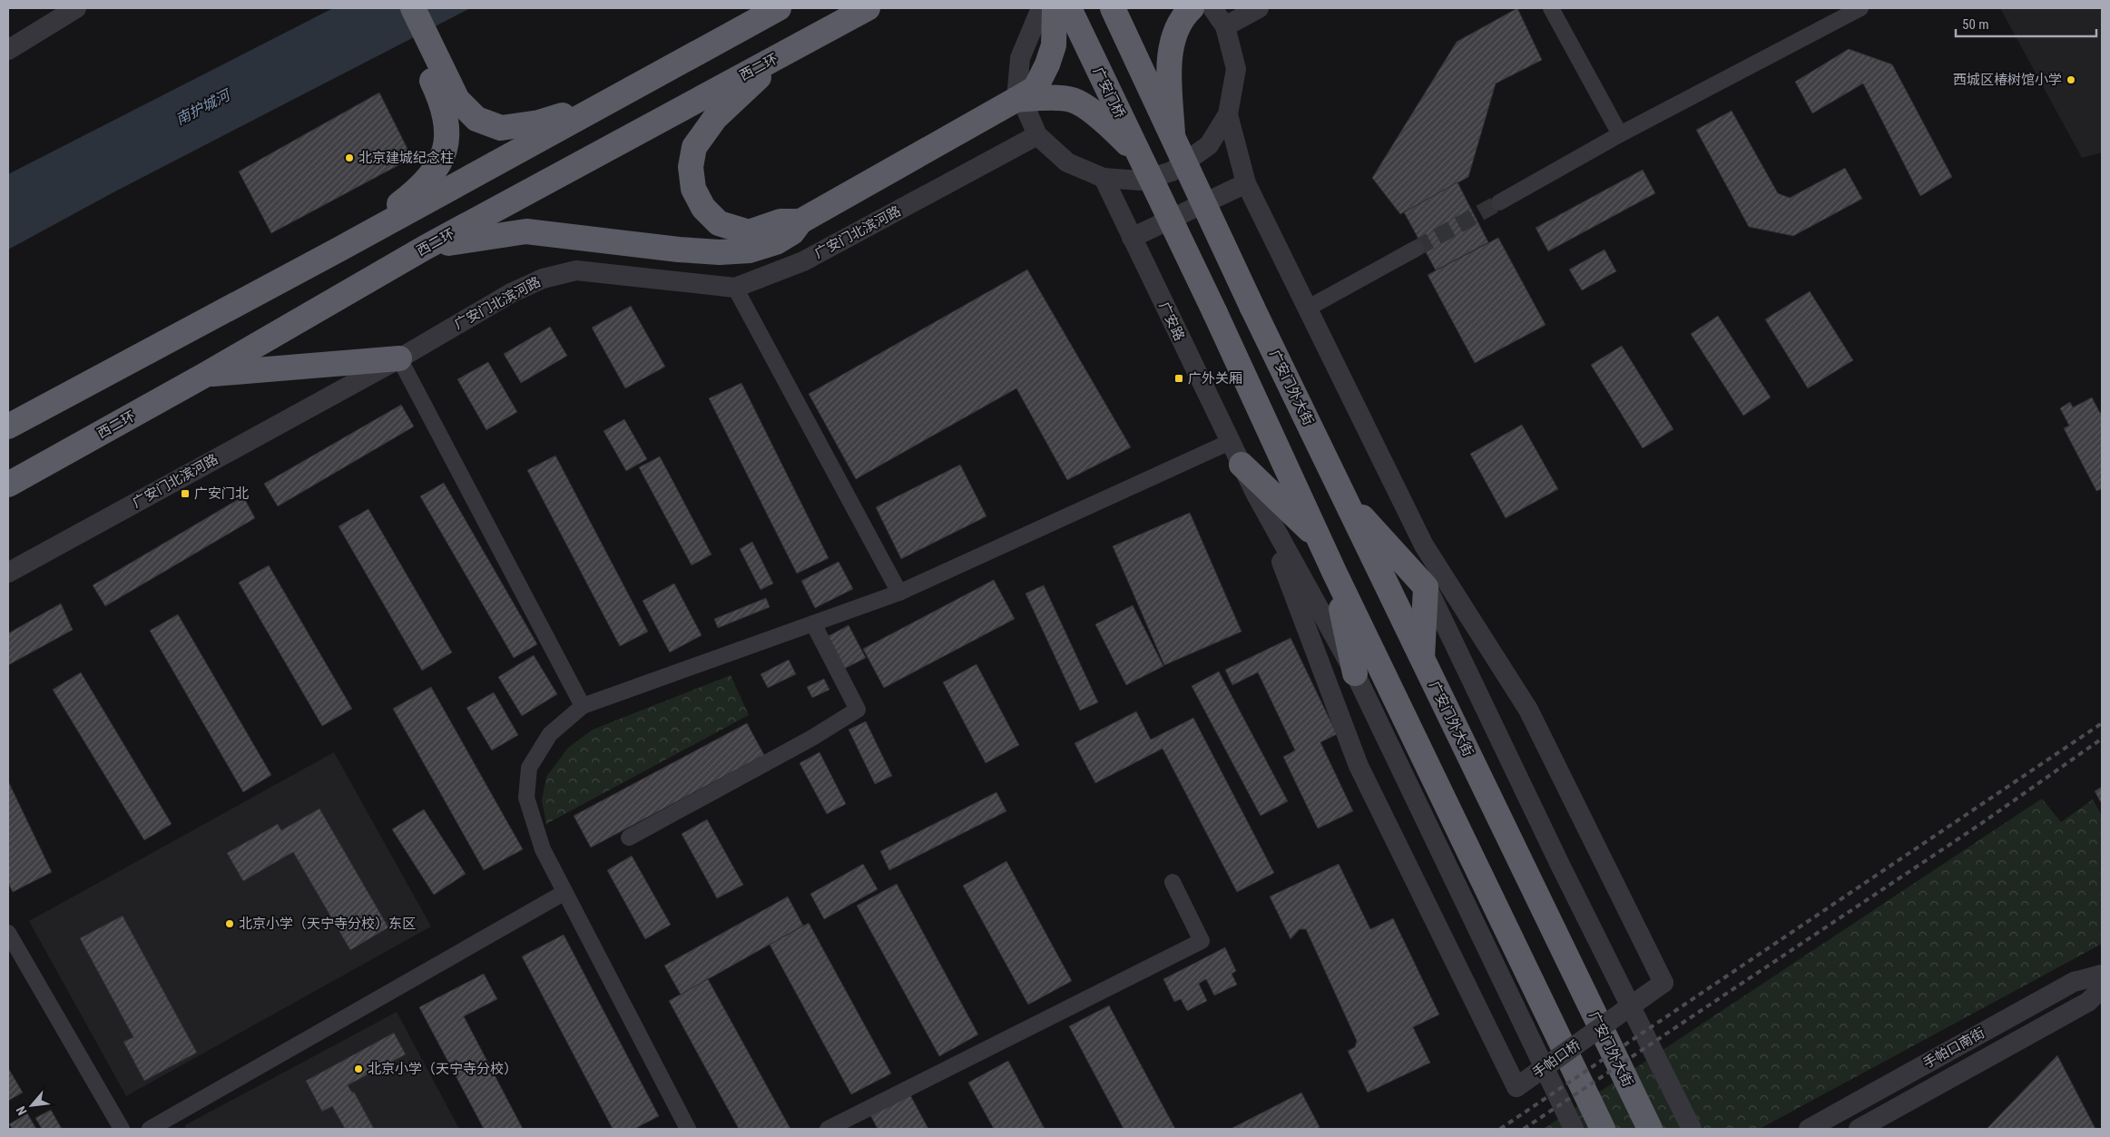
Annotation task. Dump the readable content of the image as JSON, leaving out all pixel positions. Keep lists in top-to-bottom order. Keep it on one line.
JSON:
{"streets":{"highway":["西二环","广安门桥","广安门外大街"],"street":["广安门北滨河路","广安路","手帕口南街","手帕口桥"]},"water":["南护城河"],"places":{"other":["西城区椿树馆小学","北京建城纪念柱","北京小学（天宁寺分校）东区","北京小学（天宁寺分校）"],"transit":["广外关厢","广安门北"]},"scale_bar":"50 m","north":"bottom left"}
